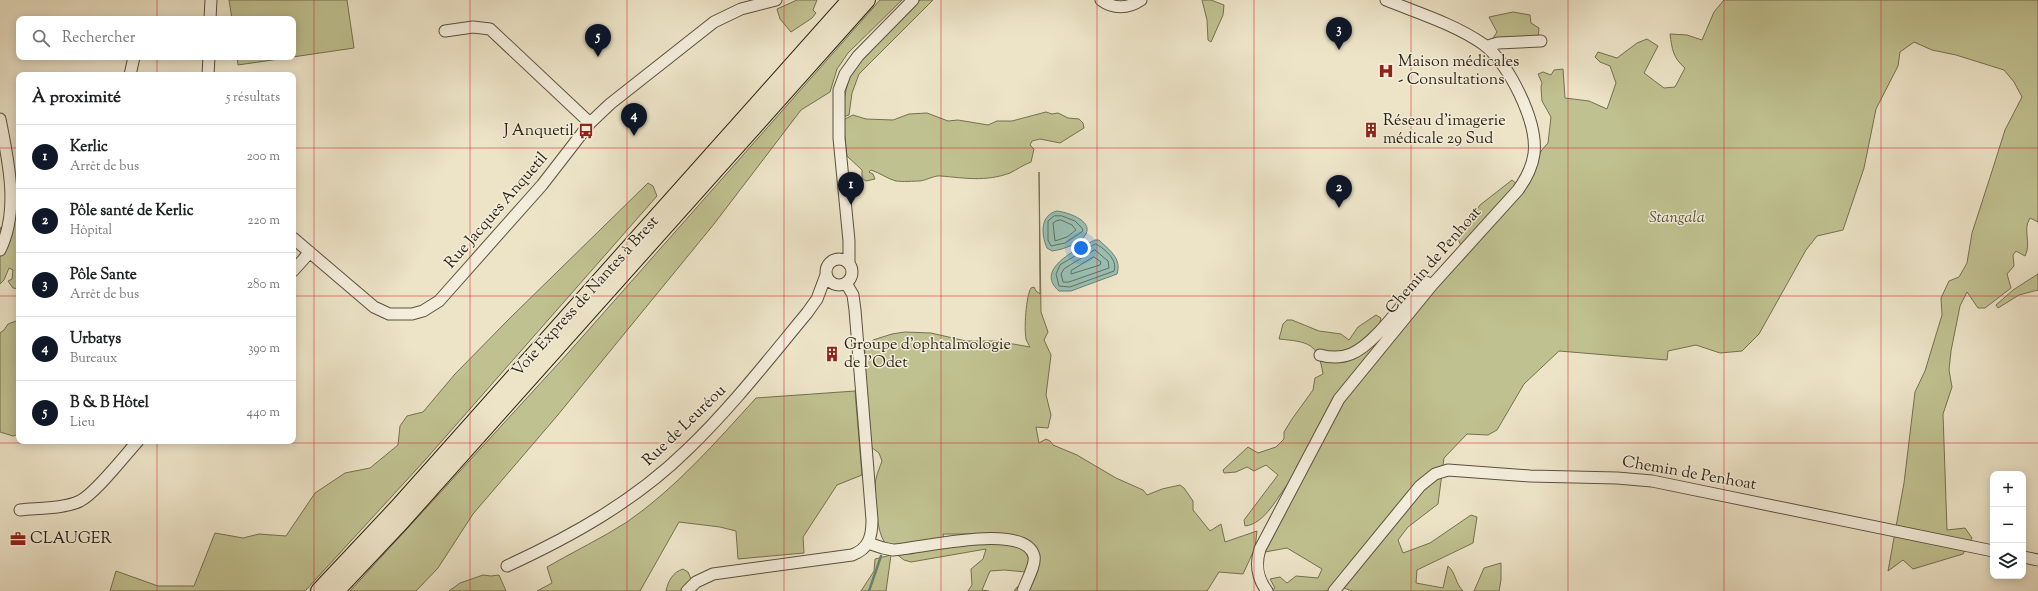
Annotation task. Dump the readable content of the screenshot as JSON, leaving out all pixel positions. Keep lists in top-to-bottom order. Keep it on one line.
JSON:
{"streets":{"highway":["Voie Express de Nantes à Brest"],"street":["Rue Jacques Anquetil","Chemin de Penhoat","Rue de Leuréou"]},"parks":["Stangala"],"places":{"hospital":["Maison médicales - Consultations"],"building":["Réseau d'imagerie médicale 29 Sud","Groupe d'ophtalmologie de l'Odet"],"bus stop":["J Anquetil"],"office":["CLAUGER"]},"page":{"search":"Rechercher","pins":["3","5","4","1","2"],"heading":["À proximité","5 résultats"],"list":[{"mark":"1","name":"Kerlic","note":"Arrêt de bus","value":"200 m"},{"mark":"2","name":"Pôle santé de Kerlic","note":"Hôpital","value":"220 m"},{"mark":"3","name":"Pôle Sante","note":"Arrêt de bus","value":"280 m"},{"mark":"4","name":"Urbatys","note":"Bureaux","value":"390 m"},{"mark":"5","name":"B & B Hôtel","note":"Lieu","value":"440 m"}],"map_buttons":["+","−"]}}
